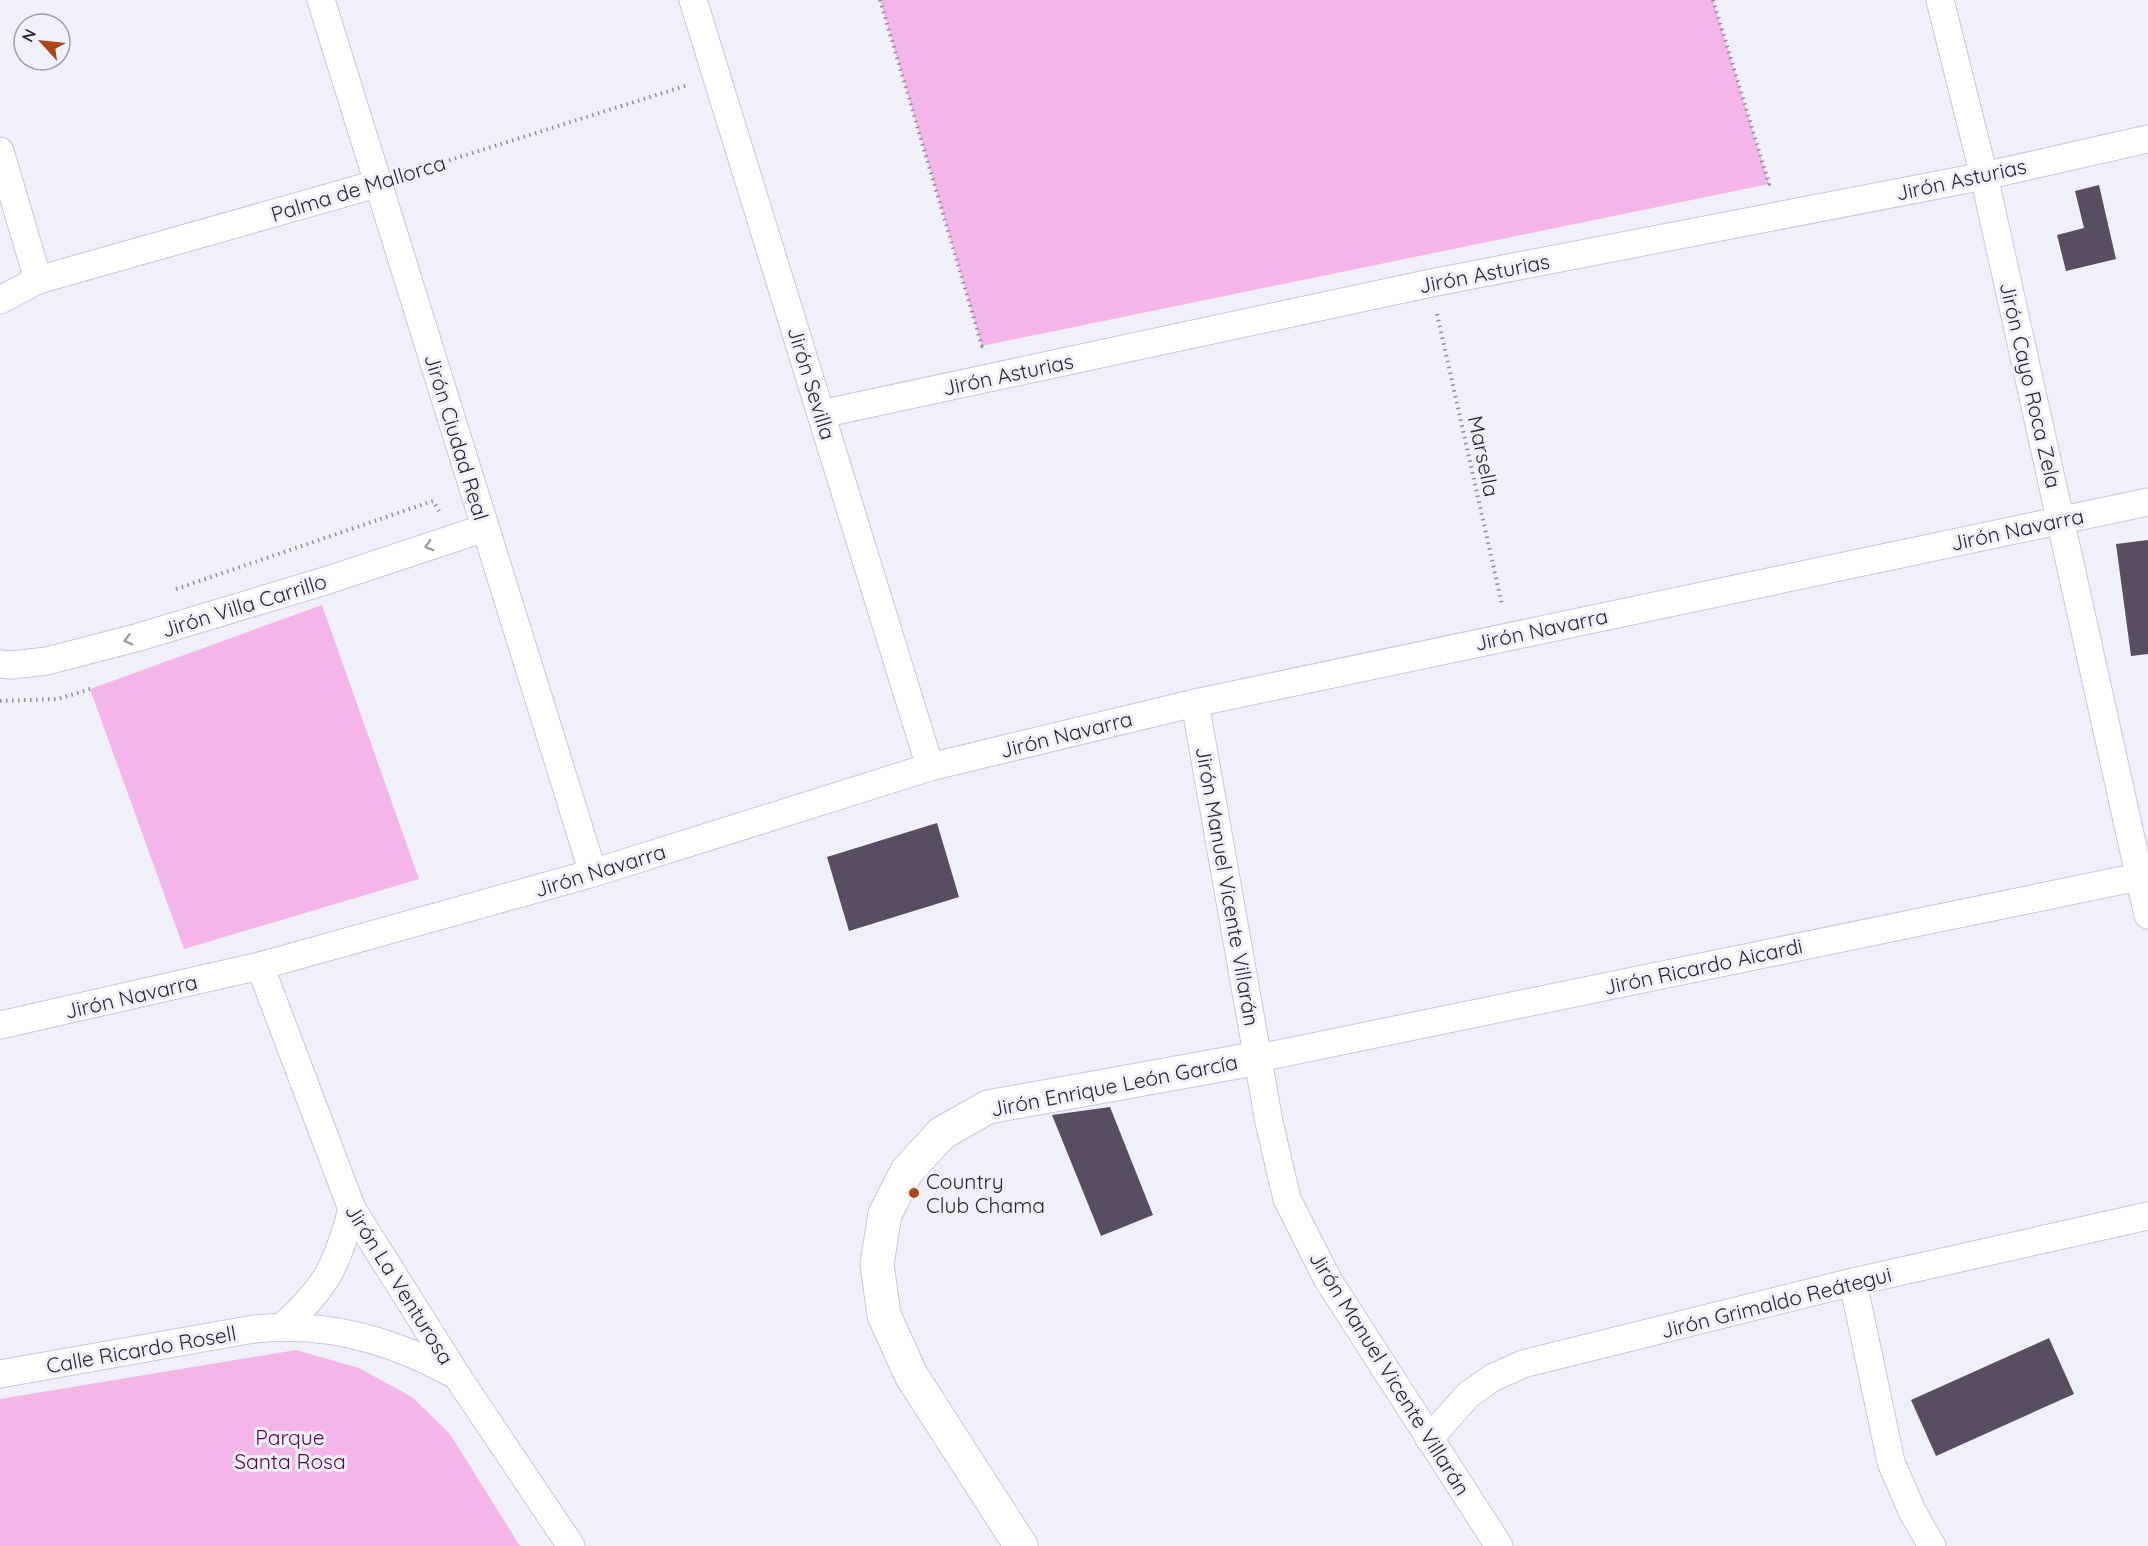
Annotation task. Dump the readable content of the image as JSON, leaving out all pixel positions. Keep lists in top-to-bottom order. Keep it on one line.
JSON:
{"streets":{"street":["Jirón Asturias","Palma de Mallorca","Jirón Sevilla","Jirón Cayo Roca Zela","Jirón Ciudad Real","Jirón Navarra","Jirón Villa Carrillo","Jirón Manuel Vicente Villarán","Jirón Ricardo Aicardi","Jirón Enrique León García","Jirón La Venturosa","Jirón Grimaldo Reátegui","Calle Ricardo Rosell"],"path":["Marsella"]},"crossings":[["Jirón Asturias","Jirón Sevilla"],["Jirón Asturias","Jirón Cayo Roca Zela"],["Jirón Asturias","Marsella"],["Palma de Mallorca","Jirón Sevilla"],["Palma de Mallorca","Jirón Ciudad Real"],["Jirón Sevilla","Jirón Navarra"],["Jirón Cayo Roca Zela","Jirón Navarra"],["Jirón Cayo Roca Zela","Jirón Ricardo Aicardi"],["Jirón Ciudad Real","Jirón Navarra"],["Jirón Ciudad Real","Jirón Villa Carrillo"],["Marsella","Jirón Navarra"],["Jirón Navarra","Jirón Manuel Vicente Villarán"],["Jirón Navarra","Jirón La Venturosa"],["Jirón Manuel Vicente Villarán","Jirón Ricardo Aicardi"],["Jirón Manuel Vicente Villarán","Jirón Enrique León García"],["Jirón Manuel Vicente Villarán","Jirón Grimaldo Reátegui"],["Jirón Ricardo Aicardi","Jirón Enrique León García"],["Jirón La Venturosa","Calle Ricardo Rosell"]],"one_way":["Jirón Villa Carrillo"],"parks":["Parque Santa Rosa"],"places":["Country Club Chama"],"north":"top left"}
